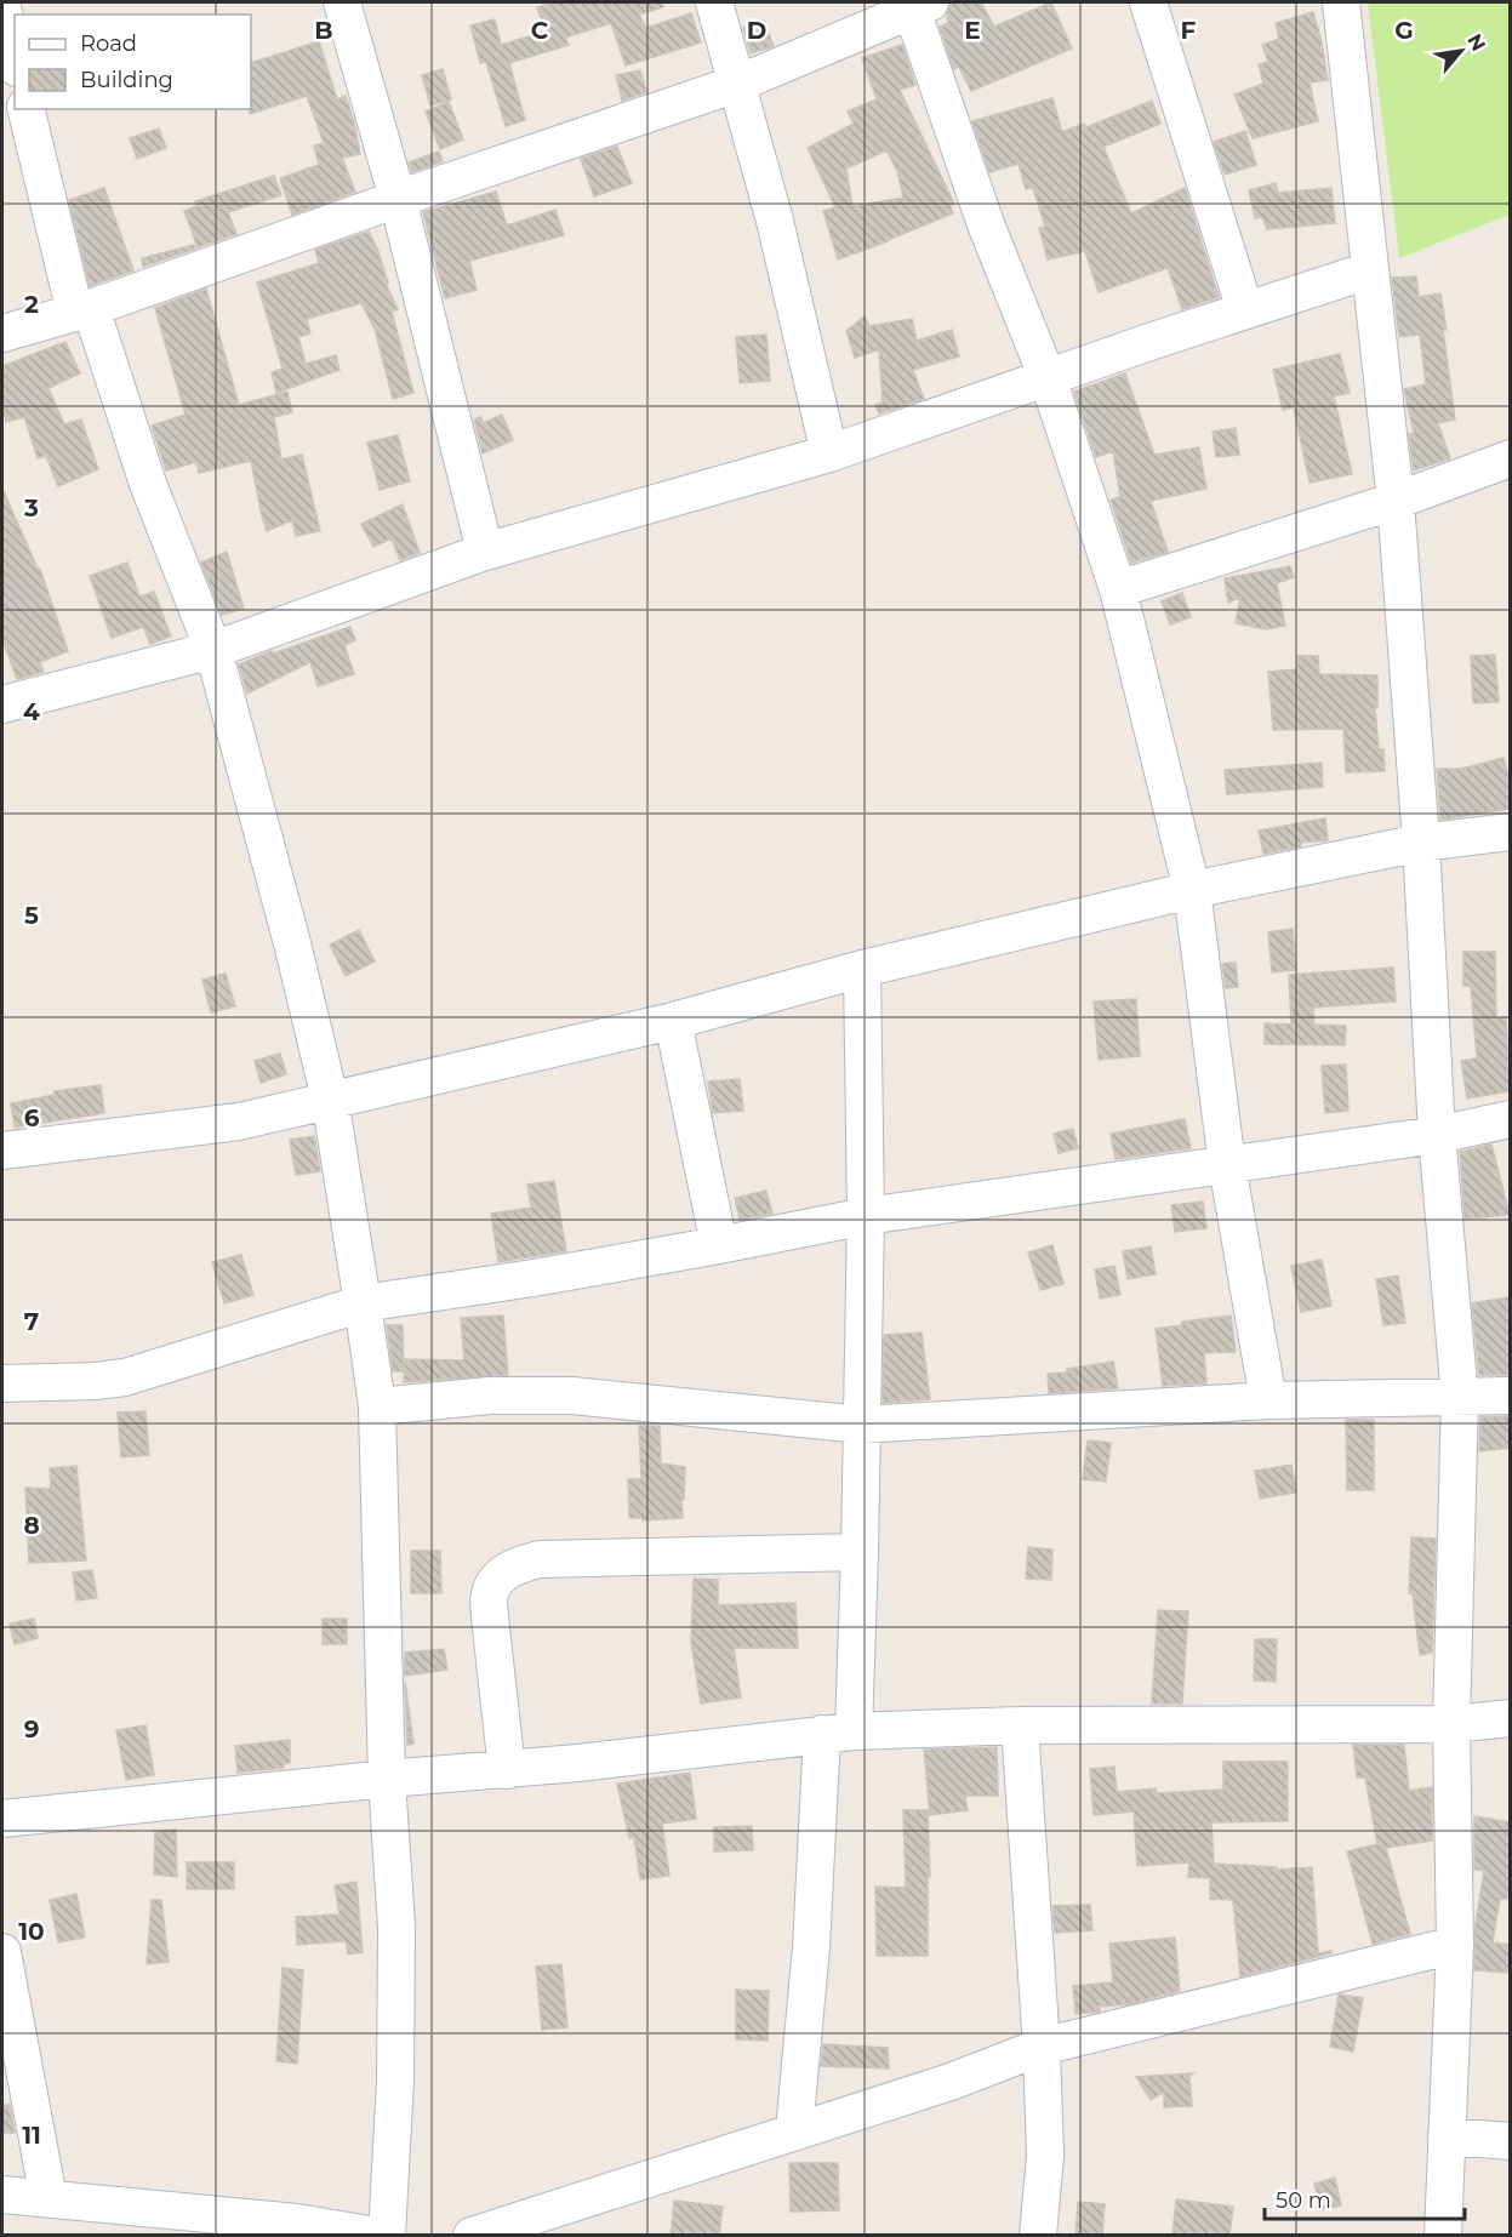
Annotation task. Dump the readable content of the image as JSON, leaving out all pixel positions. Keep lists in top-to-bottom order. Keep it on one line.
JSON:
{"legend":["Road","Building"],"scale_bar":"50 m","north":"top right","grid":{"columns":["B","C","D","E","F","G"],"rows":["2","3","4","5","6","7","8","9","10","11"]}}
